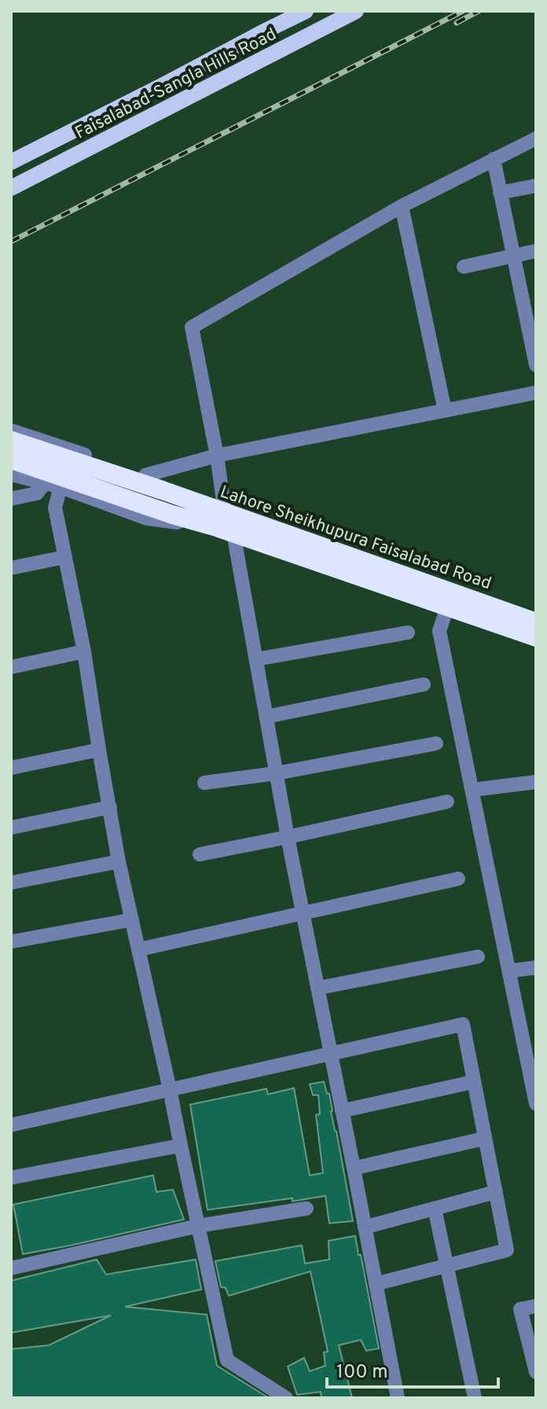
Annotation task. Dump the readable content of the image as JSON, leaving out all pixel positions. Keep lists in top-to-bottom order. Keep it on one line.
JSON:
{"streets":{"highway":["Lahore Sheikhupura Faisalabad Road"],"main road":["Faisalabad-Sangla Hills Road"]},"scale_bar":"100 m"}
